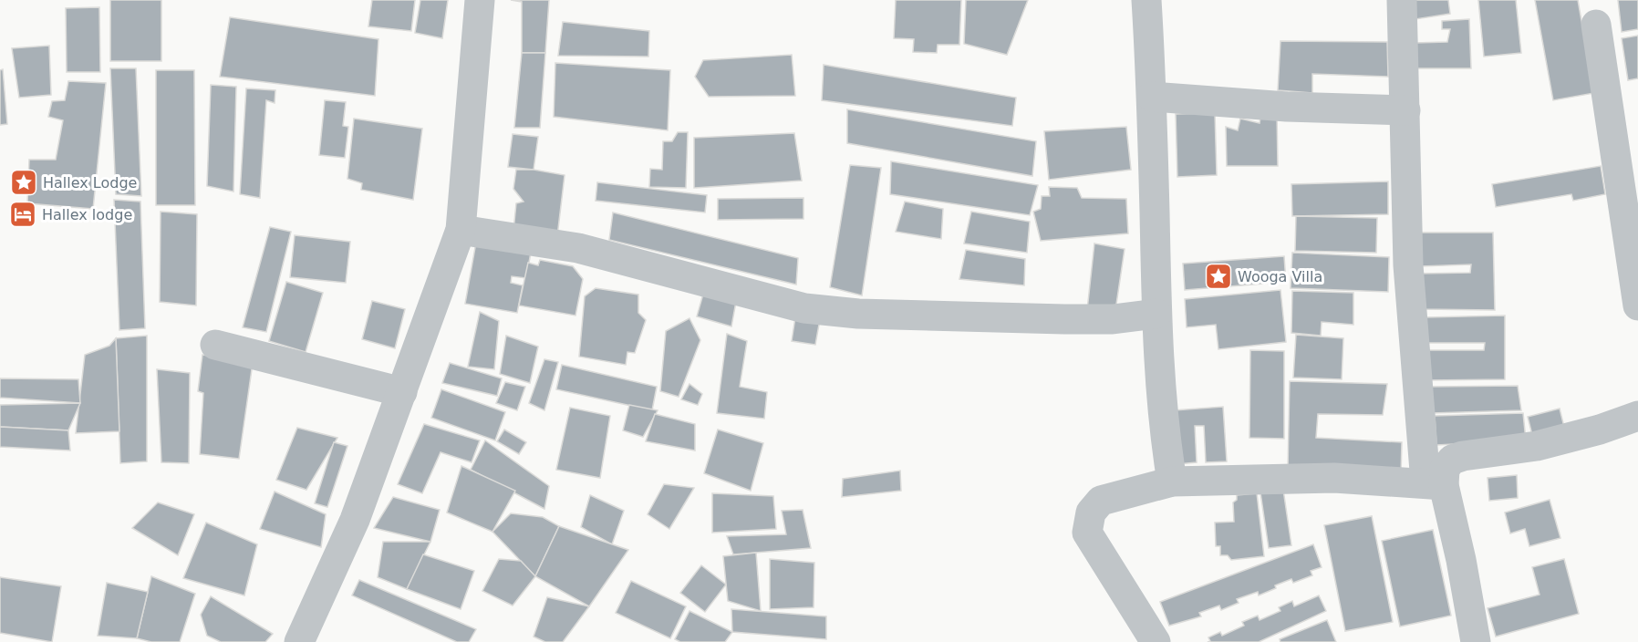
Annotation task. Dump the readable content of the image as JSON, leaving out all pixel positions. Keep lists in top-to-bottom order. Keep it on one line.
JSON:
{"places":{"place":["Hallex Lodge","Wooga Villa"],"hotel":["Hallex lodge"]}}
